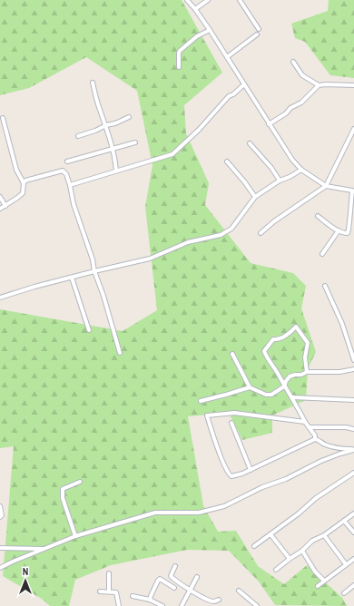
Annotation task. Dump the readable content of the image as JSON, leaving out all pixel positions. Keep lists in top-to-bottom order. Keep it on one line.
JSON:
{"north":"top"}
